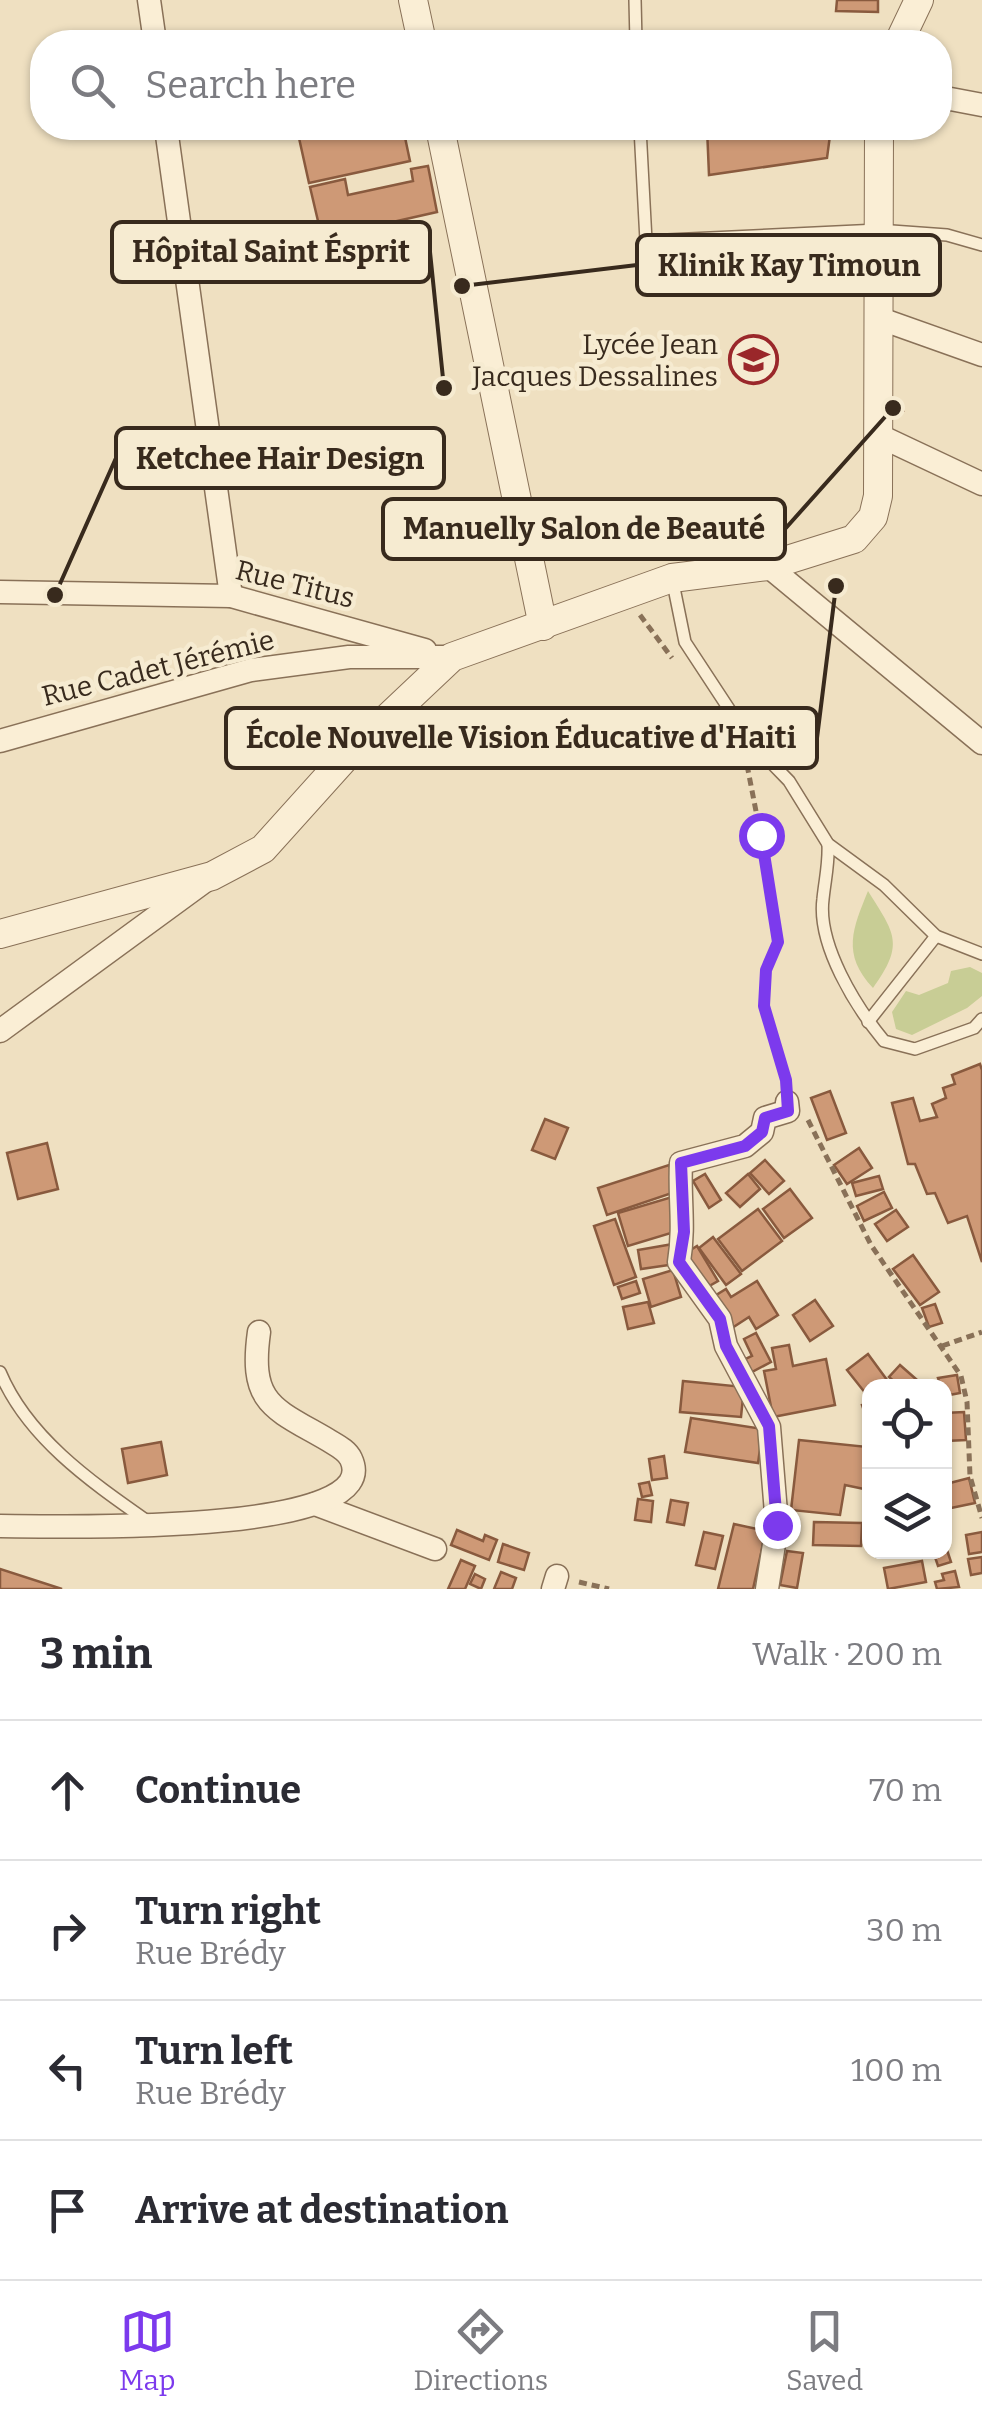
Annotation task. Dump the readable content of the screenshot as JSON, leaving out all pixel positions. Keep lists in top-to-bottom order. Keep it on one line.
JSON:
{"streets":{"street":["Rue Titus","Rue Cadet Jérémie"]},"crossings":[["Rue Titus","Rue Cadet Jérémie"]],"places":{"other":["Klinik Kay Timoun","Hôpital Saint Ésprit","Manuelly Salon de Beauté","École Nouvelle Vision Éducative d'Haiti","Ketchee Hair Design"],"school or university":["Lycée Jean Jacques Dessalines"]},"page":{"search":"Search here","heading":["3 min","Walk · 200 m"],"list":[["Continue","70 m"],["Turn right","Rue Brédy","30 m"],["Turn left","Rue Brédy","100 m"],"Arrive at destination"],"nav":["Map","Directions","Saved"]}}
